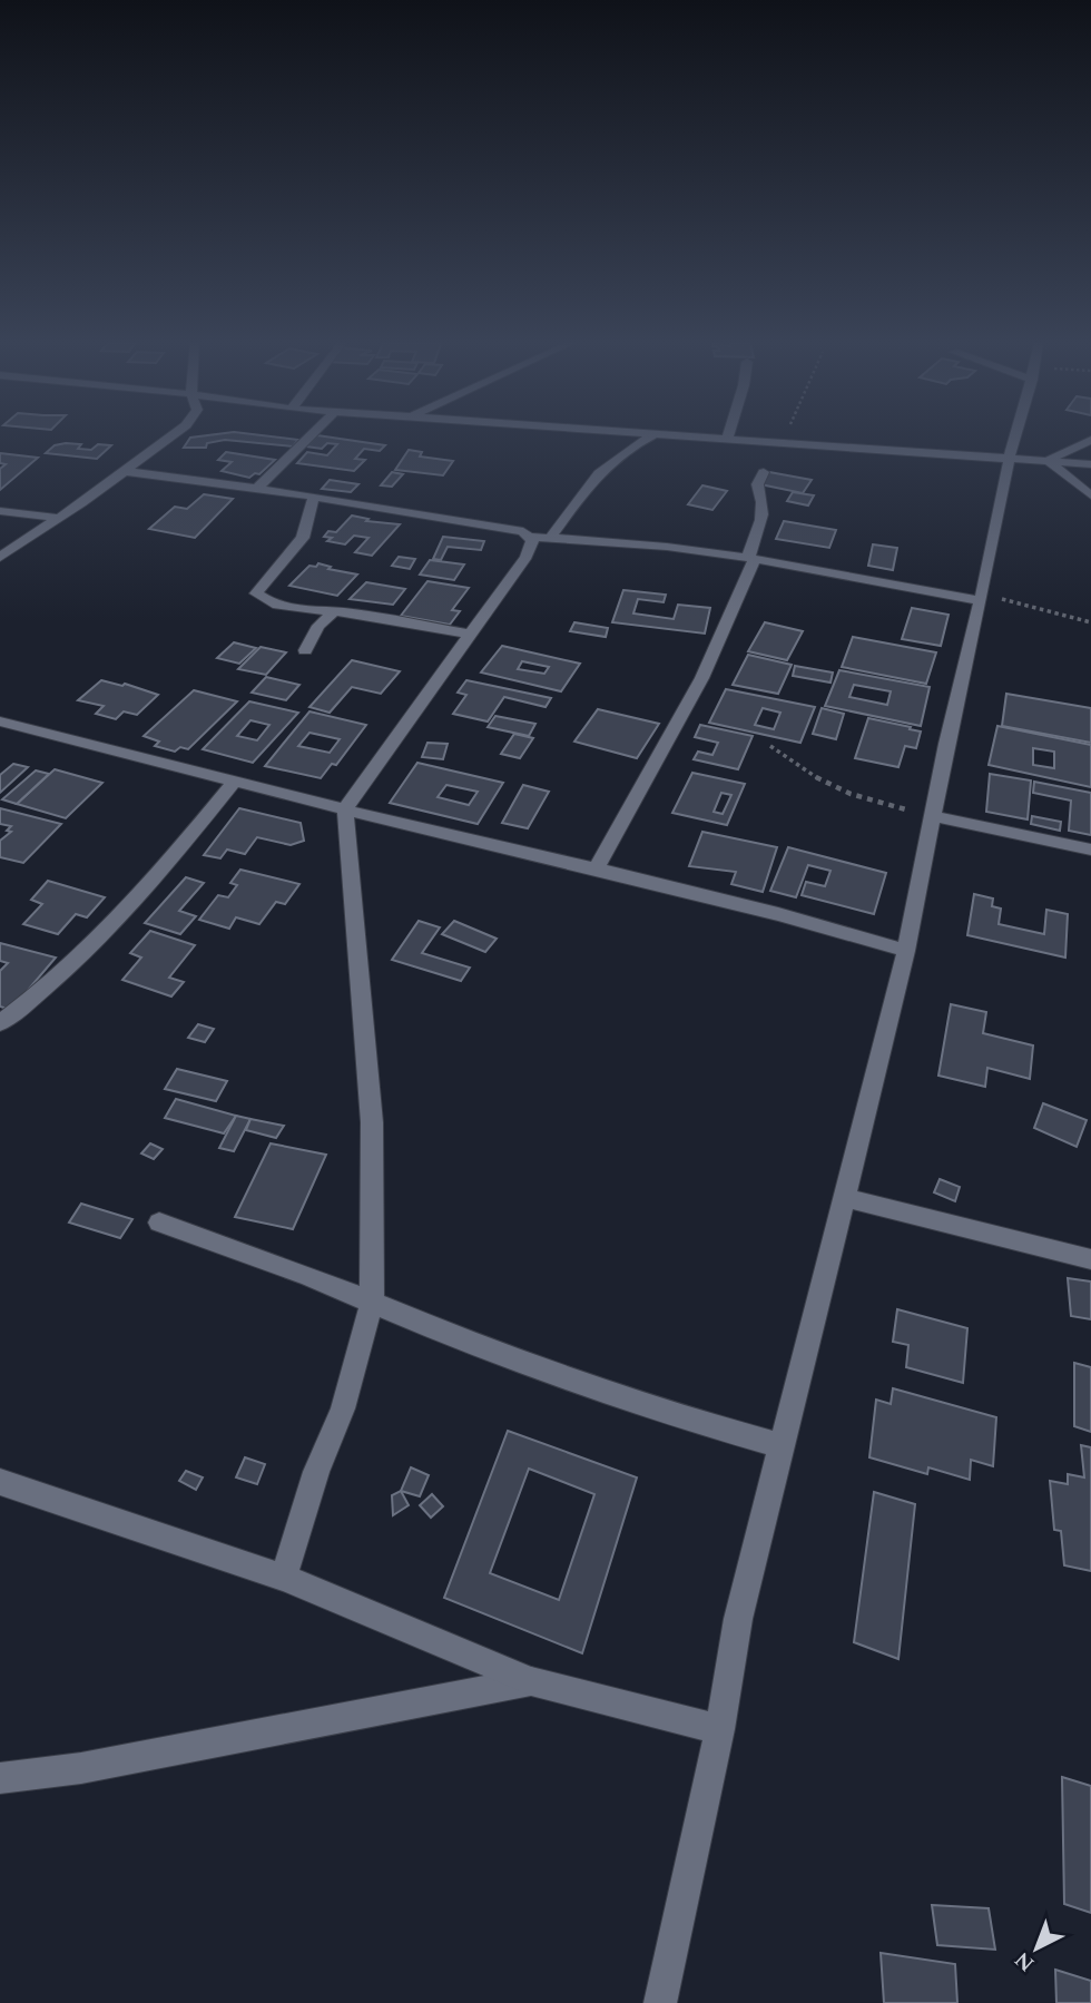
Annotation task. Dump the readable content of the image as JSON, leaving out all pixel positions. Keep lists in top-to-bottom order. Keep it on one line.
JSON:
{"north":"bottom left"}
